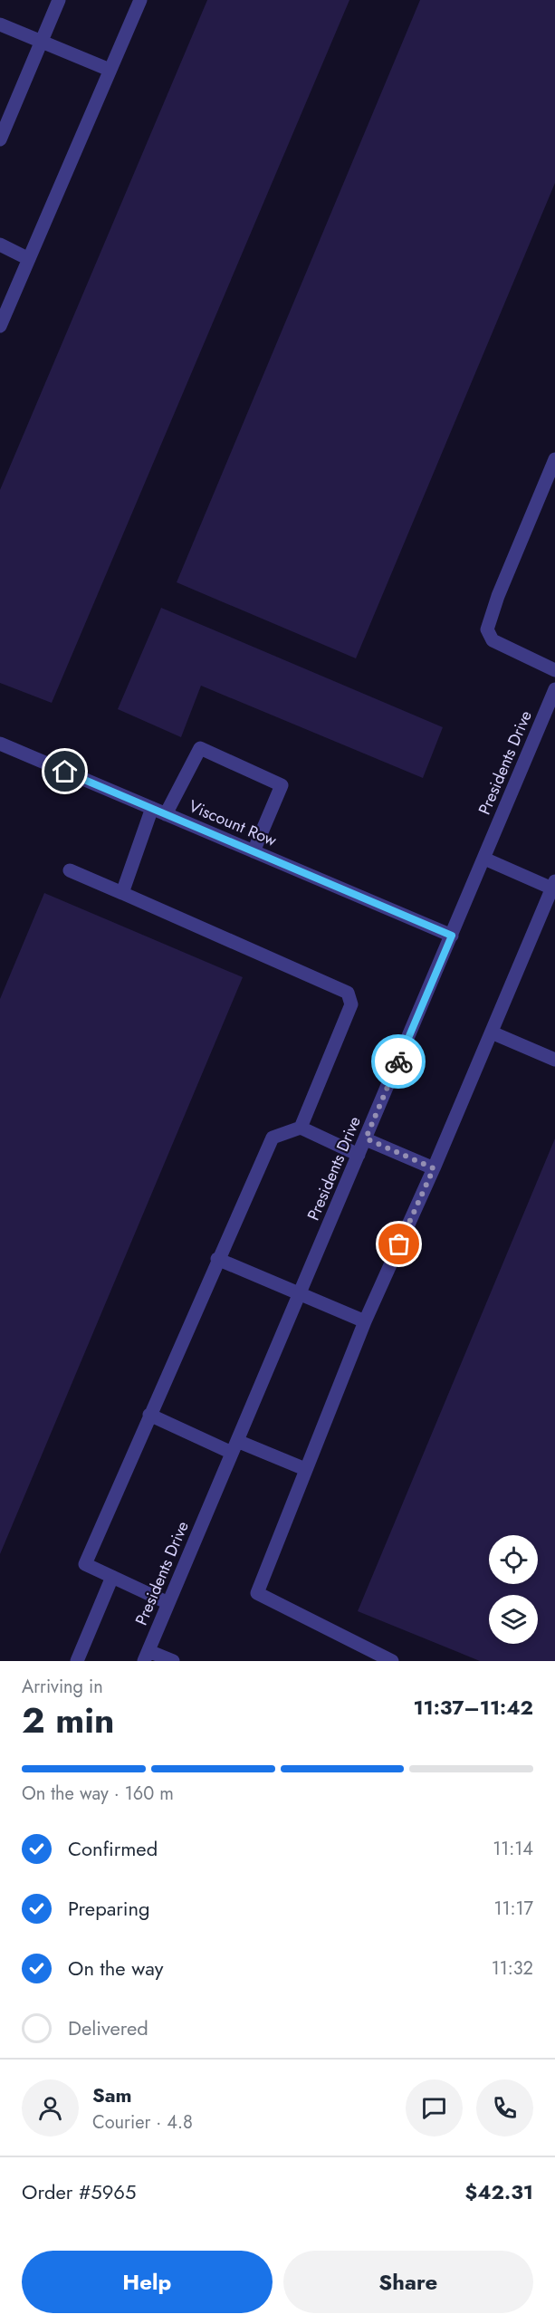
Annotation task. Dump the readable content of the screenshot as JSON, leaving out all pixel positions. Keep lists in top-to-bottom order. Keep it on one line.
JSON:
{"streets":{"street":["Presidents Drive","Viscount Row"]},"crossings":[["Presidents Drive","Viscount Row"]],"page":{"heading":["2 min","Arriving in","11:37–11:42"],"panel":["Sam","Courier · 4.8","Order #5965","$42.31"],"bar":"On the way · 160 m","list":[["Confirmed","11:14"],["Preparing","11:17"],["On the way","11:32"],"Delivered"],"buttons":["Help","Share"]}}
